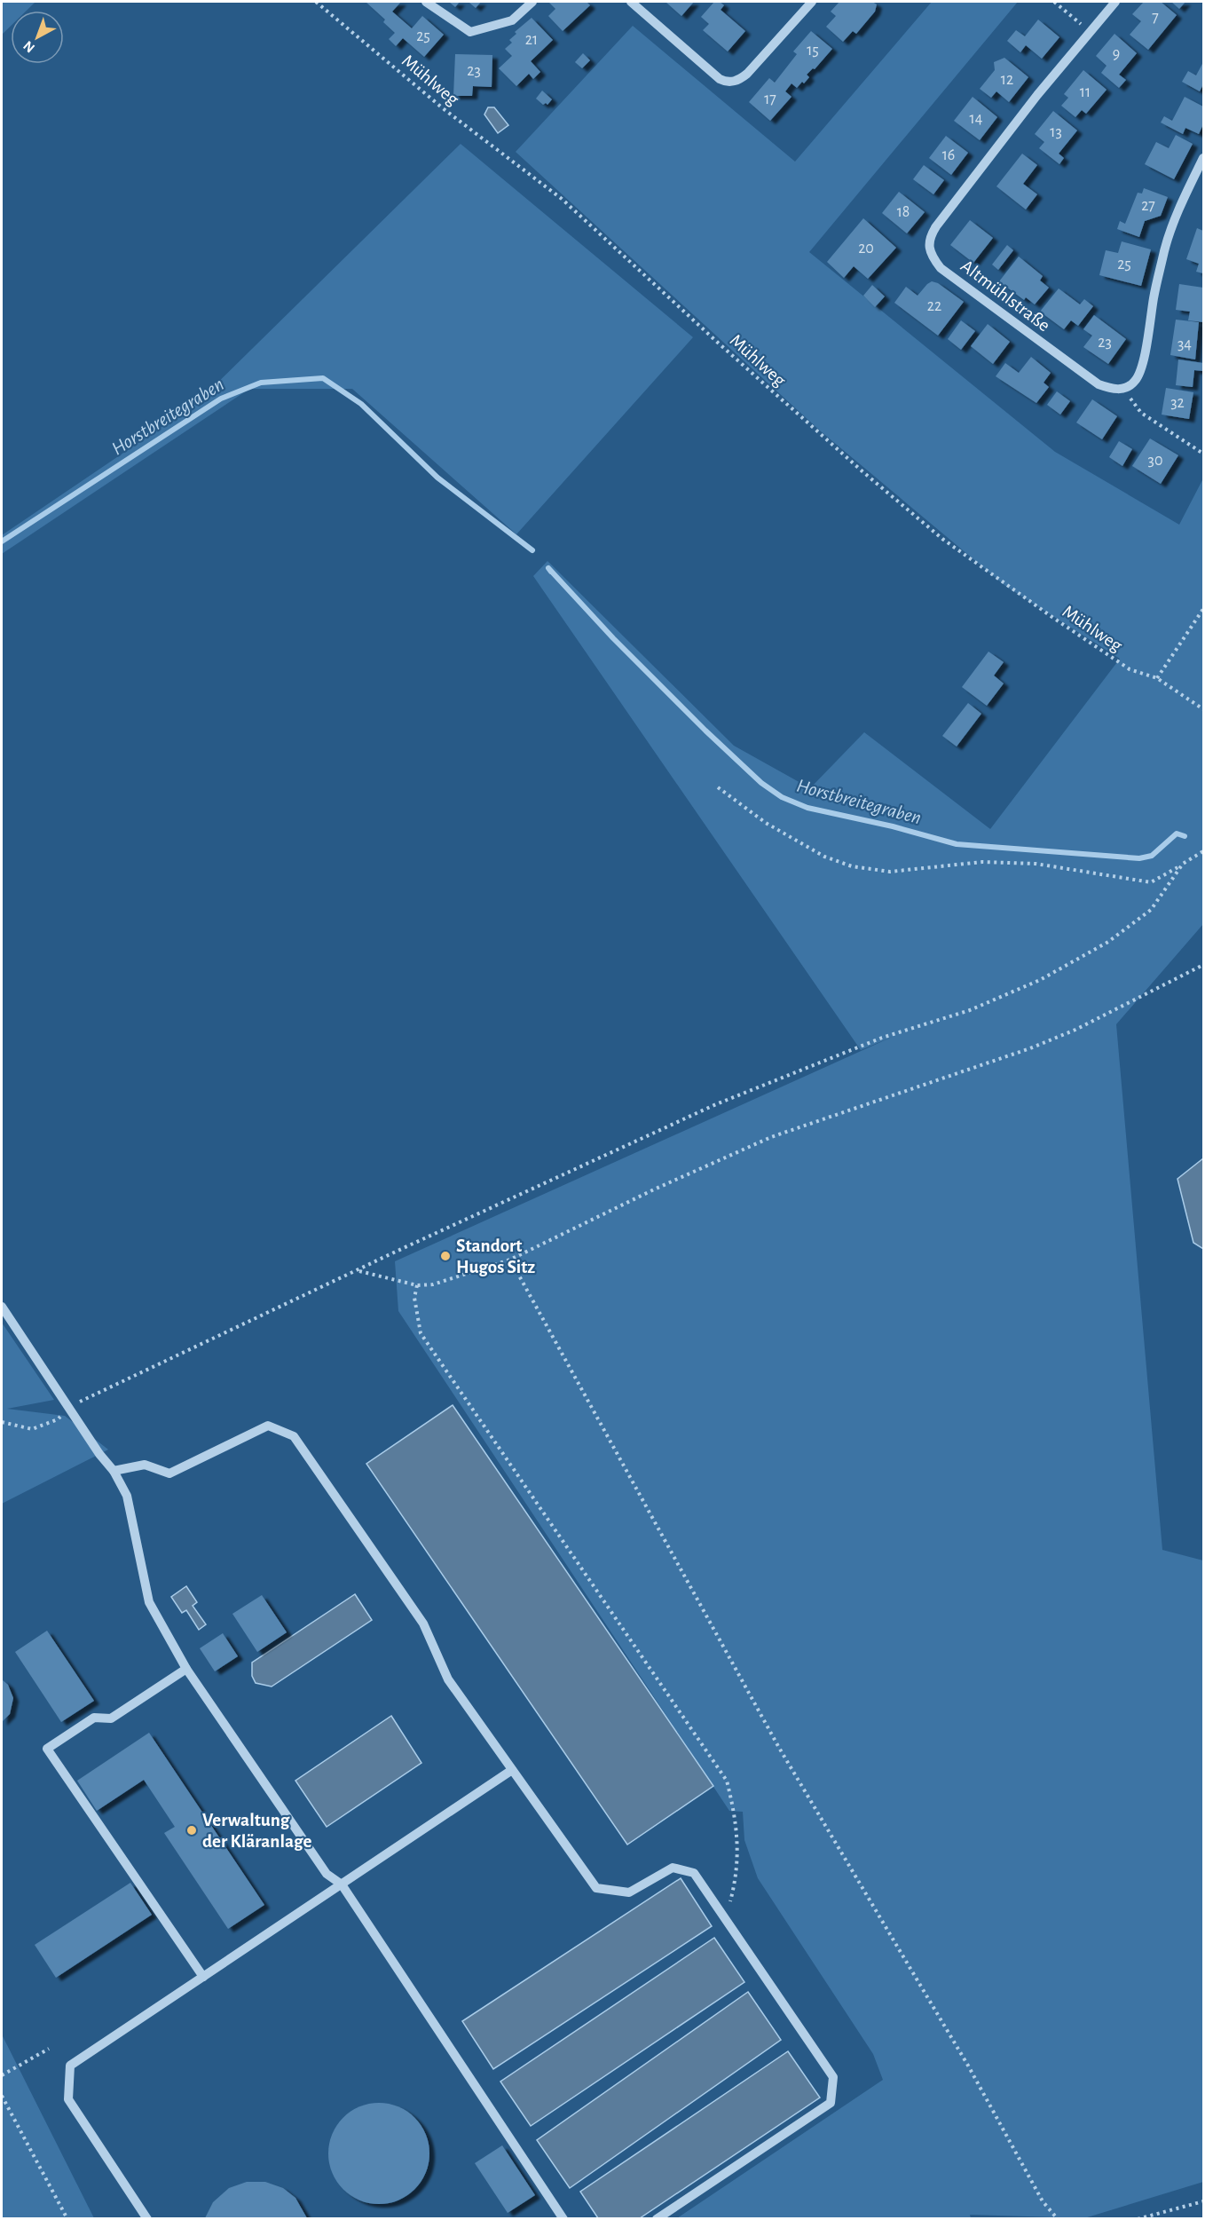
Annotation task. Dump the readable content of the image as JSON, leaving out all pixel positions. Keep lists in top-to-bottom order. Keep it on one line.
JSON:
{"streets":{"street":["Altmühlstraße"],"path":["Mühlweg"]},"water":["Horstbreitegraben"],"places":["Standort Hugos Sitz","Verwaltung der Kläranlage"],"house_numbers":["7","25","21","15","9","23","12","11","17","14","13","16","27","18","20","25","22","23","34","32","30"],"north":"bottom left"}
